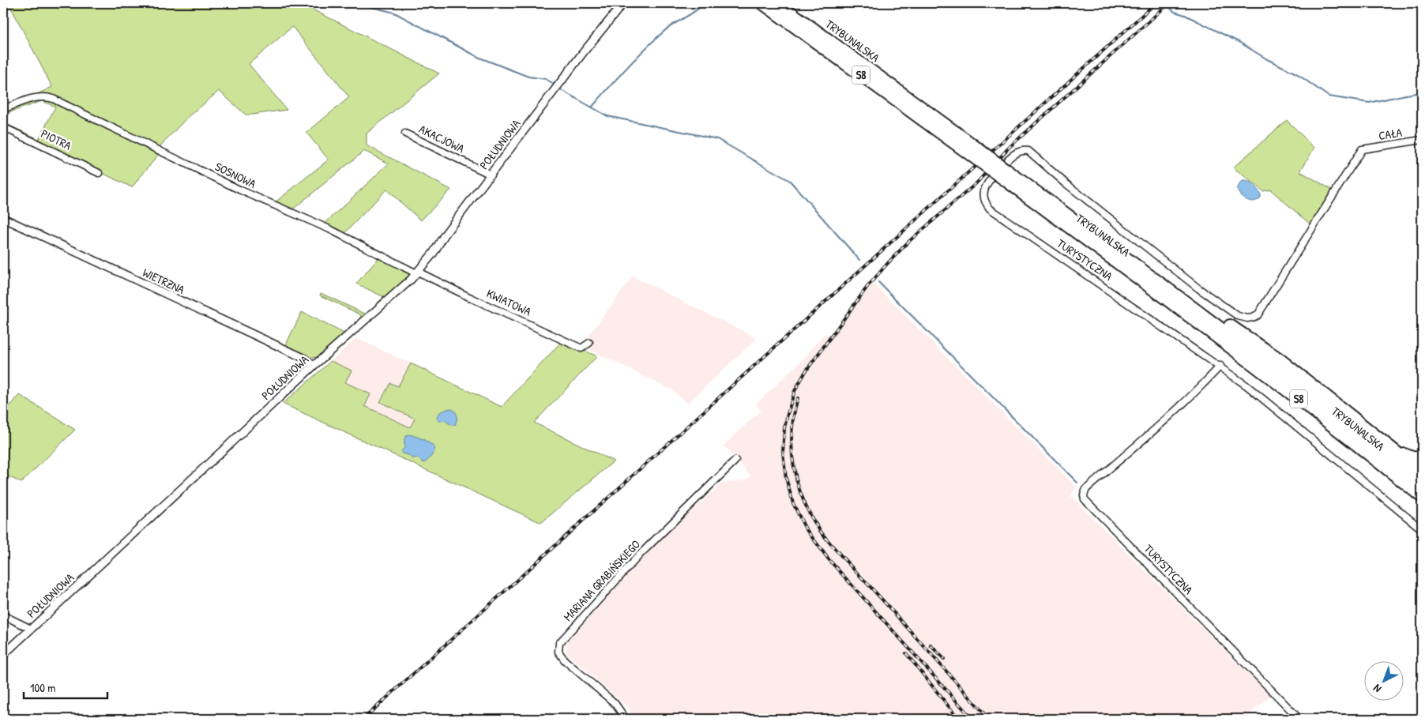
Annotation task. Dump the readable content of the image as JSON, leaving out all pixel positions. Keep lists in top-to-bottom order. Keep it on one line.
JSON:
{"streets":{"highway":["TRYBUNALSKA","S8"],"street":["CAŁA","AKACJOWA","PIOTRA","POŁUDNIOWA","SOSNOWA","TURYSTYCZNA","WIETRZNA","KWIATOWA","MARIANA GRABIŃSKIEGO"]},"crossings":[["CAŁA","TURYSTYCZNA"],["AKACJOWA","POŁUDNIOWA"],["POŁUDNIOWA","SOSNOWA"],["POŁUDNIOWA","WIETRZNA"],["POŁUDNIOWA","KWIATOWA"],["SOSNOWA","KWIATOWA"]],"scale_bar":"100 m","north":"bottom left"}
